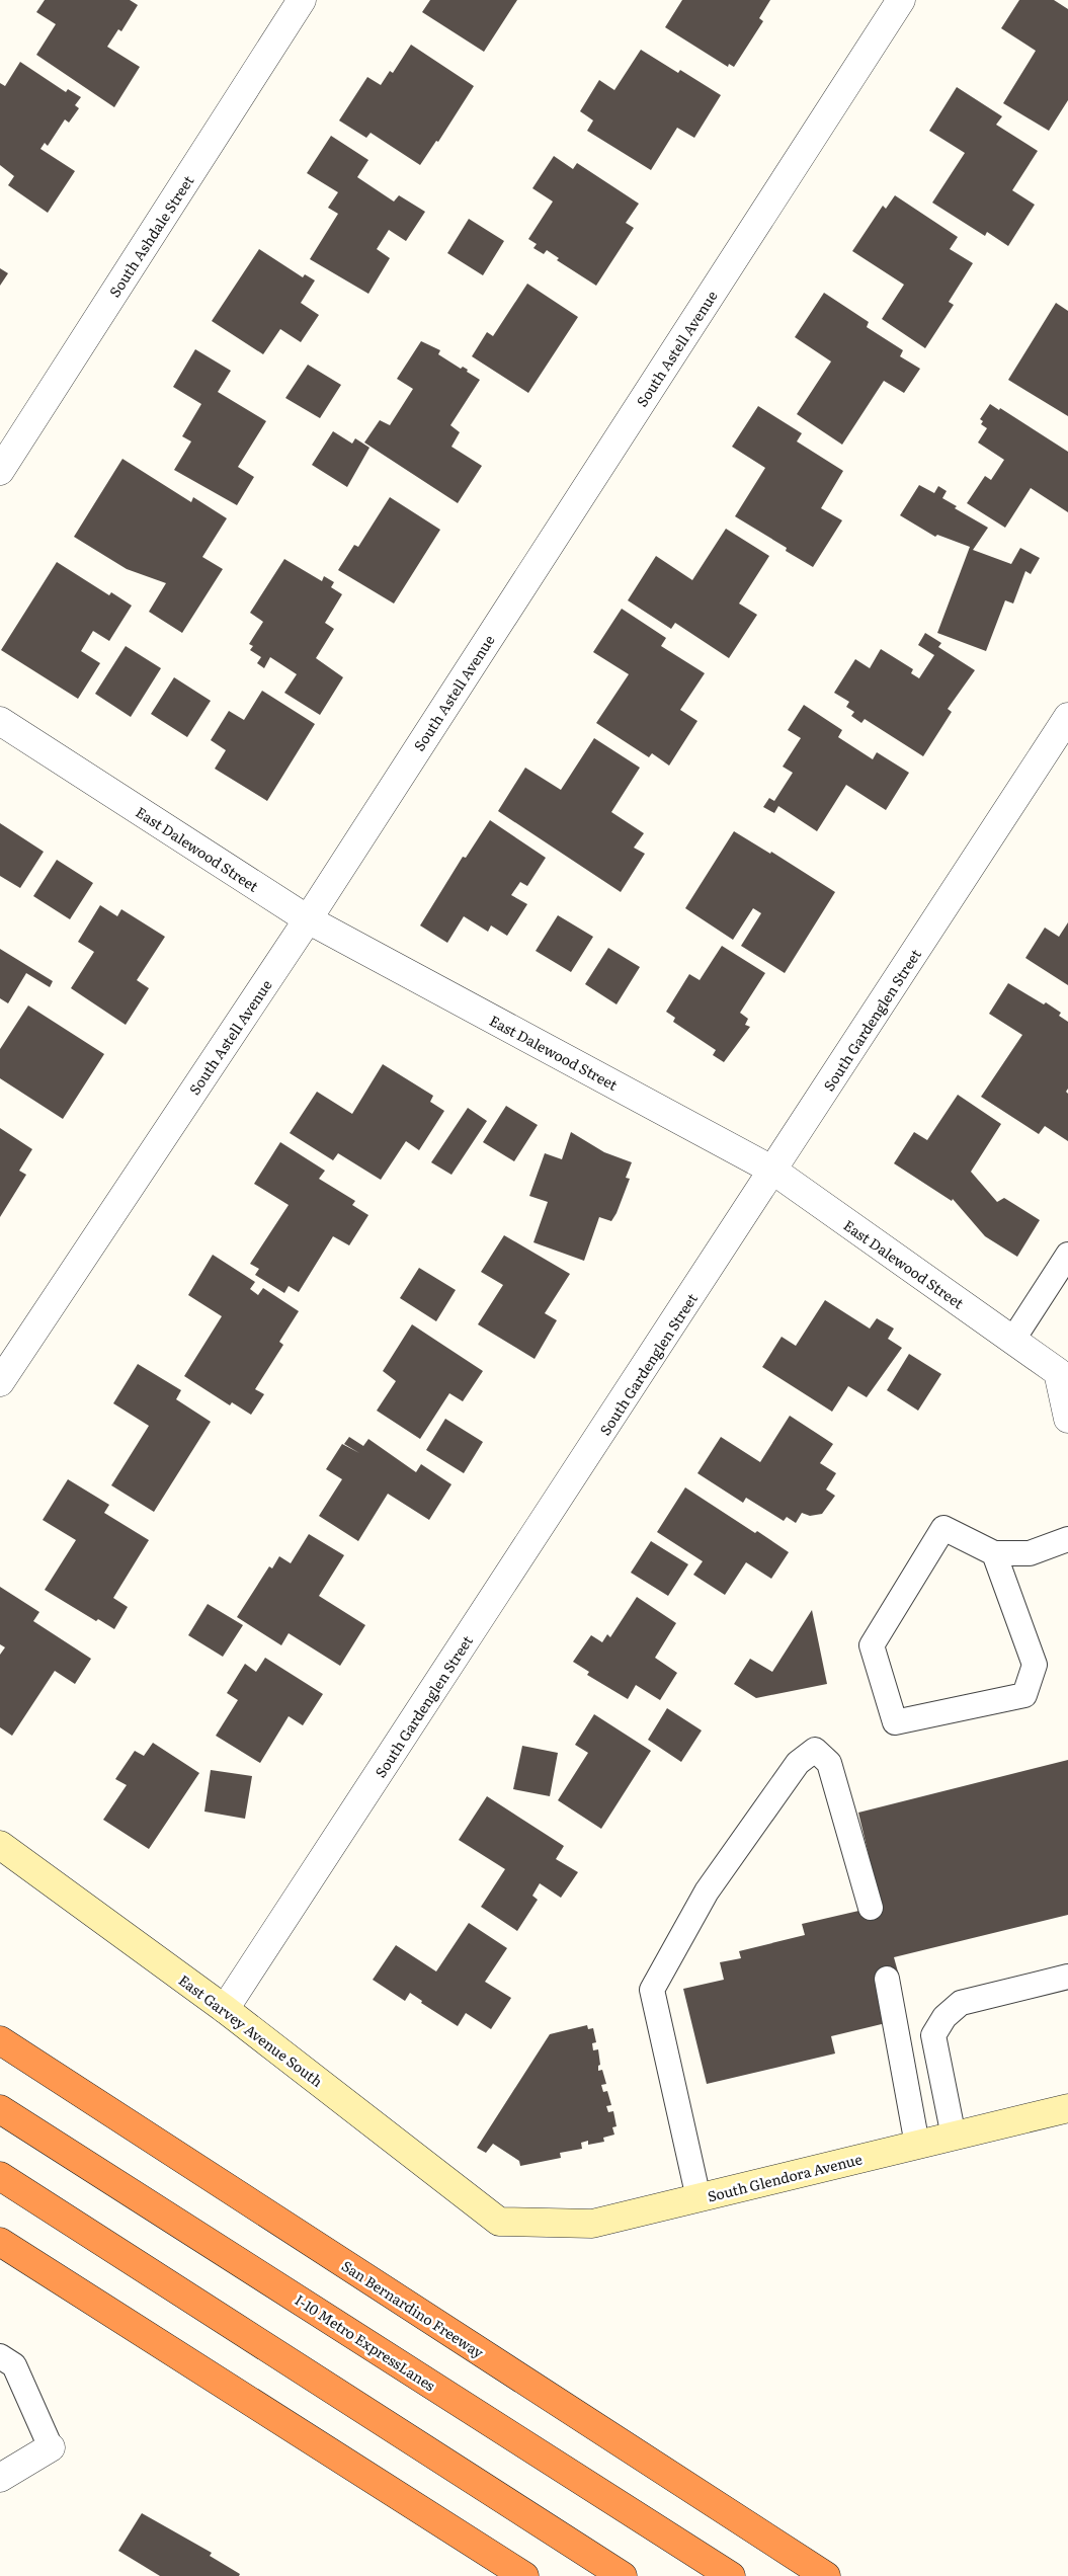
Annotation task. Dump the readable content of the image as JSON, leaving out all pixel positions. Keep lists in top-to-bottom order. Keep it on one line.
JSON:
{"streets":{"highway":["San Bernardino Freeway","I-10 Metro ExpressLanes"],"street":["South Ashdale Street","South Astell Avenue","East Dalewood Street","South Gardenglen Street","East Garvey Avenue South","South Glendora Avenue"]},"crossings":[["South Astell Avenue","East Dalewood Street"],["East Dalewood Street","South Gardenglen Street"],["South Gardenglen Street","East Garvey Avenue South"],["East Garvey Avenue South","South Glendora Avenue"]]}
